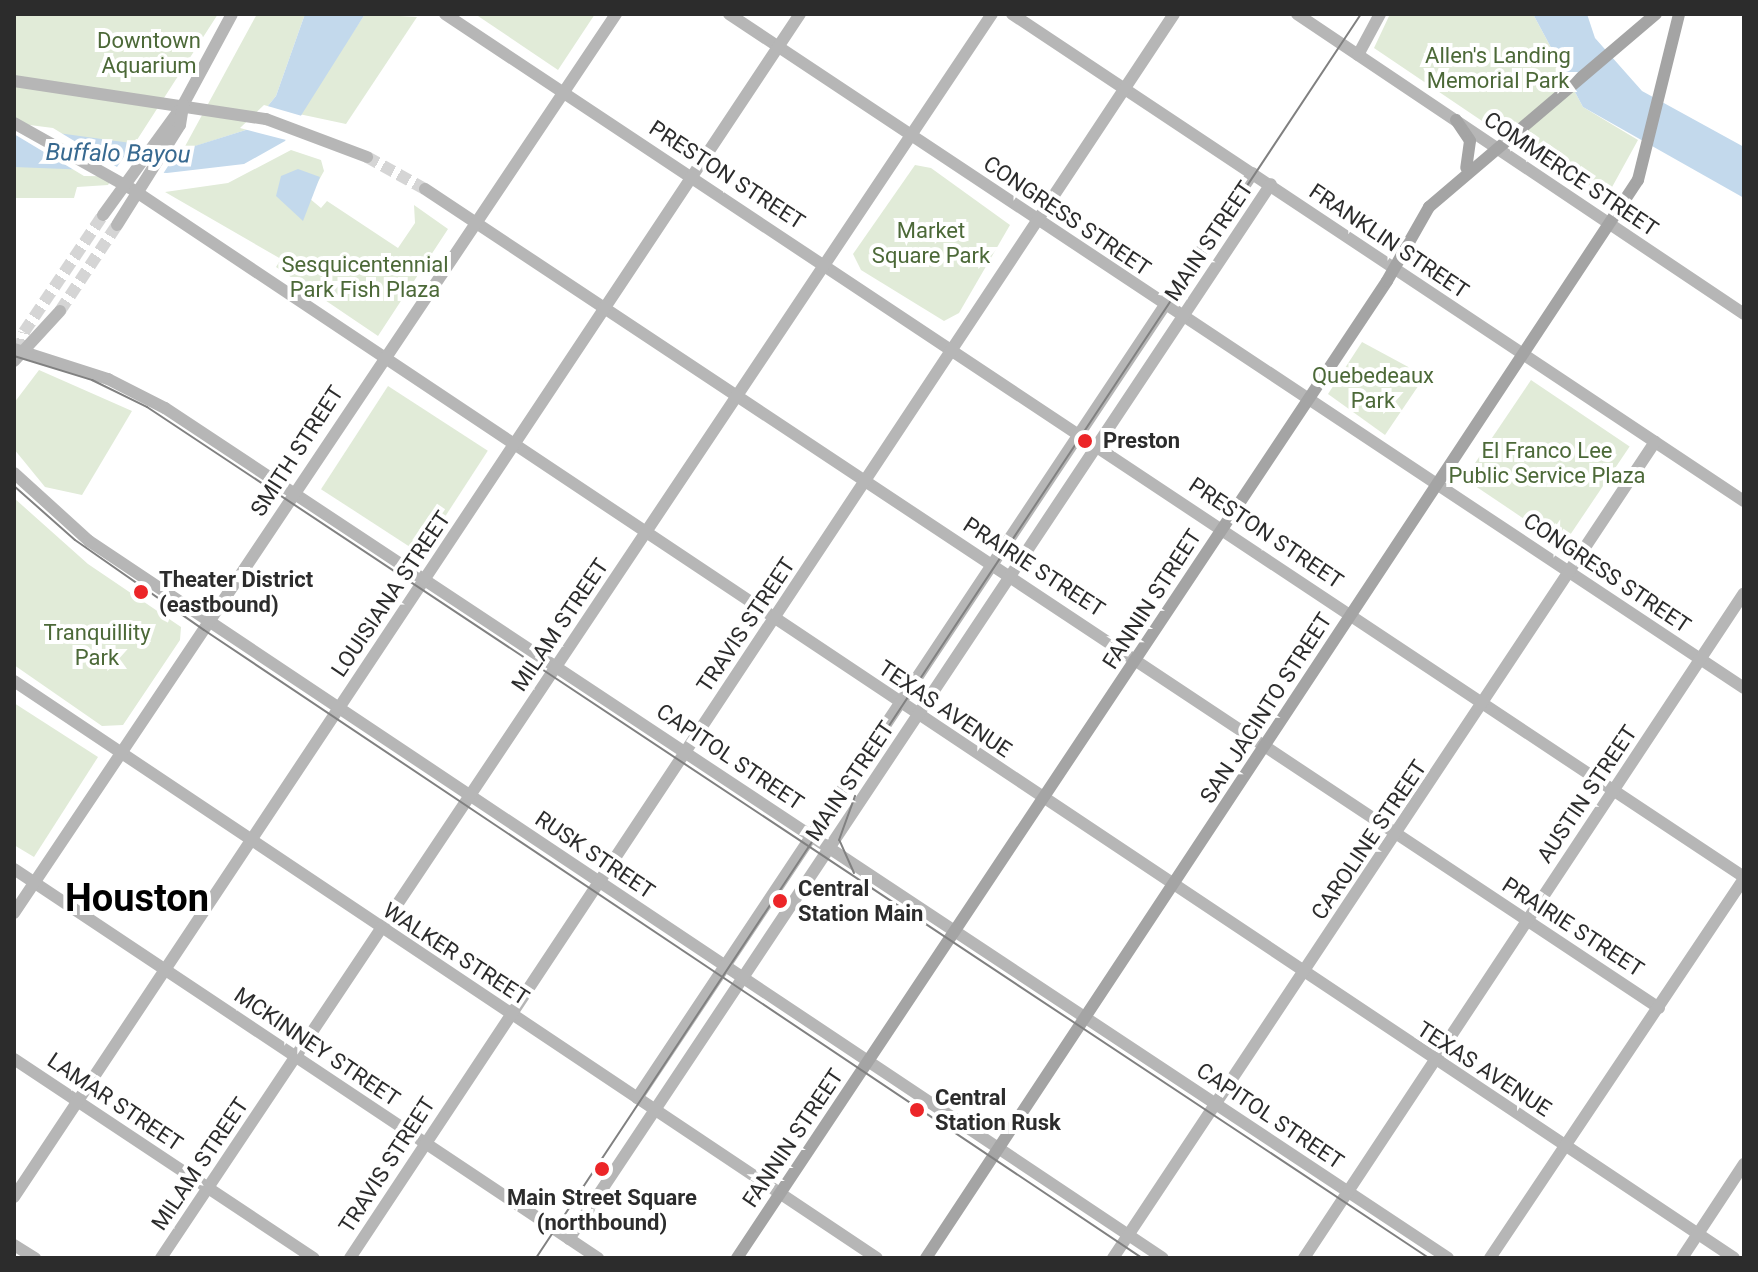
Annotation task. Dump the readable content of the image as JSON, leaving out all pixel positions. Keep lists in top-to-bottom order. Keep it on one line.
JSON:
{"streets":{"main road":["COMMERCE STREET","PRESTON STREET","CONGRESS STREET","MAIN STREET","FRANKLIN STREET","SMITH STREET","PRAIRIE STREET","LOUISIANA STREET","FANNIN STREET","MILAM STREET","TRAVIS STREET","SAN JACINTO STREET","TEXAS AVENUE","CAPITOL STREET","AUSTIN STREET","CAROLINE STREET","RUSK STREET","WALKER STREET","MCKINNEY STREET","LAMAR STREET"]},"crossings":[["COMMERCE STREET","FANNIN STREET"],["COMMERCE STREET","SAN JACINTO STREET"],["PRESTON STREET","MAIN STREET"],["PRESTON STREET","SMITH STREET"],["PRESTON STREET","LOUISIANA STREET"],["PRESTON STREET","FANNIN STREET"],["PRESTON STREET","MILAM STREET"],["PRESTON STREET","TRAVIS STREET"],["PRESTON STREET","SAN JACINTO STREET"],["PRESTON STREET","AUSTIN STREET"],["PRESTON STREET","CAROLINE STREET"],["CONGRESS STREET","MAIN STREET"],["CONGRESS STREET","LOUISIANA STREET"],["CONGRESS STREET","FANNIN STREET"],["CONGRESS STREET","MILAM STREET"],["CONGRESS STREET","TRAVIS STREET"],["CONGRESS STREET","SAN JACINTO STREET"],["CONGRESS STREET","AUSTIN STREET"],["CONGRESS STREET","CAROLINE STREET"],["MAIN STREET","FRANKLIN STREET"],["MAIN STREET","PRAIRIE STREET"],["MAIN STREET","TEXAS AVENUE"],["MAIN STREET","CAPITOL STREET"],["MAIN STREET","RUSK STREET"],["MAIN STREET","WALKER STREET"],["MAIN STREET","MCKINNEY STREET"],["FRANKLIN STREET","FANNIN STREET"],["FRANKLIN STREET","TRAVIS STREET"],["FRANKLIN STREET","SAN JACINTO STREET"],["FRANKLIN STREET","CAROLINE STREET"],["SMITH STREET","PRAIRIE STREET"],["SMITH STREET","TEXAS AVENUE"],["SMITH STREET","CAPITOL STREET"],["SMITH STREET","RUSK STREET"],["SMITH STREET","WALKER STREET"],["SMITH STREET","MCKINNEY STREET"],["PRAIRIE STREET","LOUISIANA STREET"],["PRAIRIE STREET","FANNIN STREET"],["PRAIRIE STREET","MILAM STREET"],["PRAIRIE STREET","TRAVIS STREET"],["PRAIRIE STREET","SAN JACINTO STREET"],["PRAIRIE STREET","AUSTIN STREET"],["PRAIRIE STREET","CAROLINE STREET"],["LOUISIANA STREET","TEXAS AVENUE"],["LOUISIANA STREET","CAPITOL STREET"],["LOUISIANA STREET","RUSK STREET"],["LOUISIANA STREET","WALKER STREET"],["LOUISIANA STREET","MCKINNEY STREET"],["LOUISIANA STREET","LAMAR STREET"],["FANNIN STREET","TEXAS AVENUE"],["FANNIN STREET","CAPITOL STREET"],["FANNIN STREET","RUSK STREET"],["FANNIN STREET","WALKER STREET"],["MILAM STREET","TEXAS AVENUE"],["MILAM STREET","CAPITOL STREET"],["MILAM STREET","RUSK STREET"],["MILAM STREET","WALKER STREET"],["MILAM STREET","MCKINNEY STREET"],["MILAM STREET","LAMAR STREET"],["TRAVIS STREET","TEXAS AVENUE"],["TRAVIS STREET","CAPITOL STREET"],["TRAVIS STREET","RUSK STREET"],["TRAVIS STREET","WALKER STREET"],["TRAVIS STREET","MCKINNEY STREET"],["SAN JACINTO STREET","TEXAS AVENUE"],["SAN JACINTO STREET","CAPITOL STREET"],["SAN JACINTO STREET","RUSK STREET"],["TEXAS AVENUE","AUSTIN STREET"],["TEXAS AVENUE","CAROLINE STREET"],["CAPITOL STREET","AUSTIN STREET"],["CAPITOL STREET","CAROLINE STREET"],["CAROLINE STREET","RUSK STREET"]],"districts":["Houston"],"water":["Buffalo Bayou"],"parks":["Downtown Aquarium","Allen's Landing Memorial Park","Market Square Park","Sesquicentennial Park Fish Plaza","Quebedeaux Park","El Franco Lee Public Service Plaza","Tranquillity Park"],"places":["Preston","Theater District (eastbound)","Central Station Main","Central Station Rusk","Main Street Square (northbound)"]}
